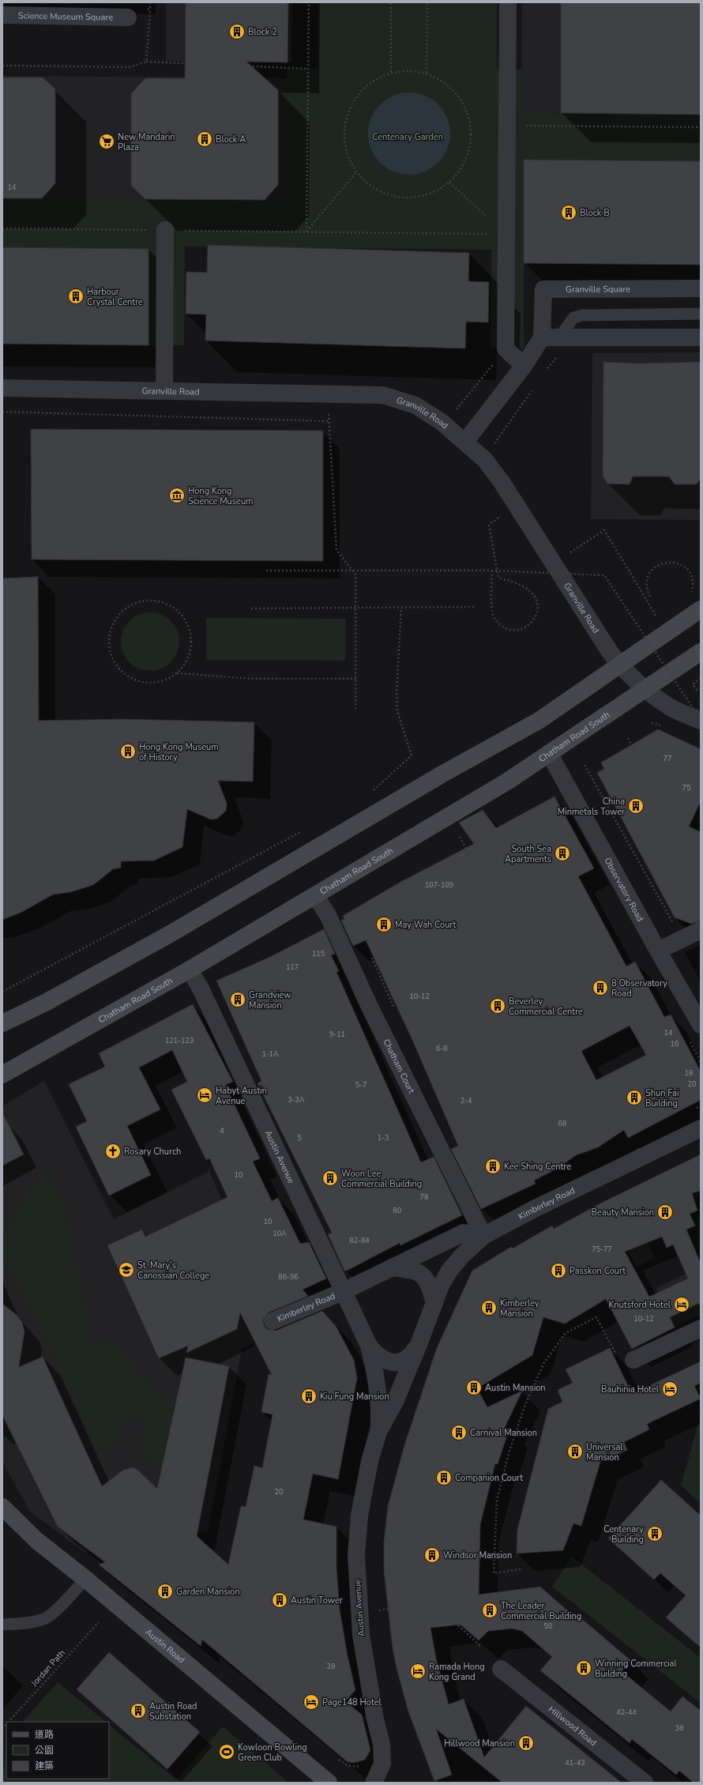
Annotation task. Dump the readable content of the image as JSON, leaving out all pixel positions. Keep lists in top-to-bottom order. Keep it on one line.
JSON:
{"streets":{"main road":["Chatham Road South","Austin Road"],"street":["Science Museum Square","Granville Square","Granville Road","Observatory Road","Chatham Court","Austin Avenue","Kimberley Road","Hillwood Road"],"path":["Jordan Path"]},"crossings":[["Granville Road","Chatham Road South"],["Chatham Road South","Observatory Road"],["Chatham Road South","Chatham Court"],["Chatham Road South","Austin Avenue"],["Chatham Court","Austin Avenue"],["Chatham Court","Kimberley Road"],["Austin Avenue","Kimberley Road"]],"parks":["Centenary Garden"],"places":{"building":["Block 2","Block A","Block B","Harbour Crystal Centre","Hong Kong Museum of History","China Minmetals Tower","South Sea Apartments","May Wah Court","8 Observatory Road","Grandview Mansion","Beverley Commercial Centre","Shun Fai Building","Kee Shing Centre","Woon Lee Commercial Building","Beauty Mansion","Passkon Court","Kimberley Mansion","Austin Mansion","Kiu Fung Mansion","Carnival Mansion","Universal Mansion","Companion Court","Centenary Building","Windsor Mansion","Garden Mansion","Austin Tower","The Leader Commercial Building","Winning Commercial Building","Austin Road Substation","Hillwood Mansion"],"supermarket":["New Mandarin Plaza"],"museum":["Hong Kong Science Museum"],"hotel":["Habyt Austin Avenue","Knutsford Hotel","Bauhinia Hotel","Ramada Hong Kong Grand","Page148 Hotel"],"church":["Rosary Church"],"school or university":["St. Mary's Canossian College"],"sports":["Kowloon Bowling Green Club"]},"house_numbers":["14","77","75","107-109","115","117","10-12","14","9-11","121-123","16","6-8","1-1A","18","20","5-7","3-3A","2-4","68","4","5","1-3","10","78","80","10","10A","82-84","75-77","86-96","10-12","20","50","28","42-44","38","41-43"],"legend":["道路","公園","建築"]}
